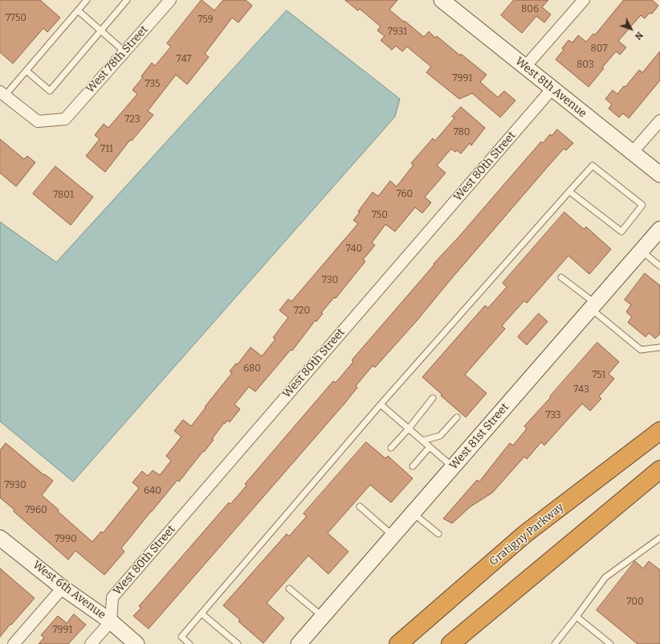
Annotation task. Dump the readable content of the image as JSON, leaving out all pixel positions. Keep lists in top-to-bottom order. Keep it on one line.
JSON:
{"streets":{"highway":["Gratigny Parkway"],"street":["West 78th Street","West 8th Avenue","West 80th Street","West 81st Street","West 6th Avenue"]},"crossings":[["West 8th Avenue","West 80th Street"],["West 80th Street","West 6th Avenue"]],"house_numbers":["806","7750","759","7931","807","747","803","7991","735","723","780","711","760","7801","750","740","730","720","680","751","743","733","7930","640","7960","7990","700","7991"],"north":"bottom right"}
